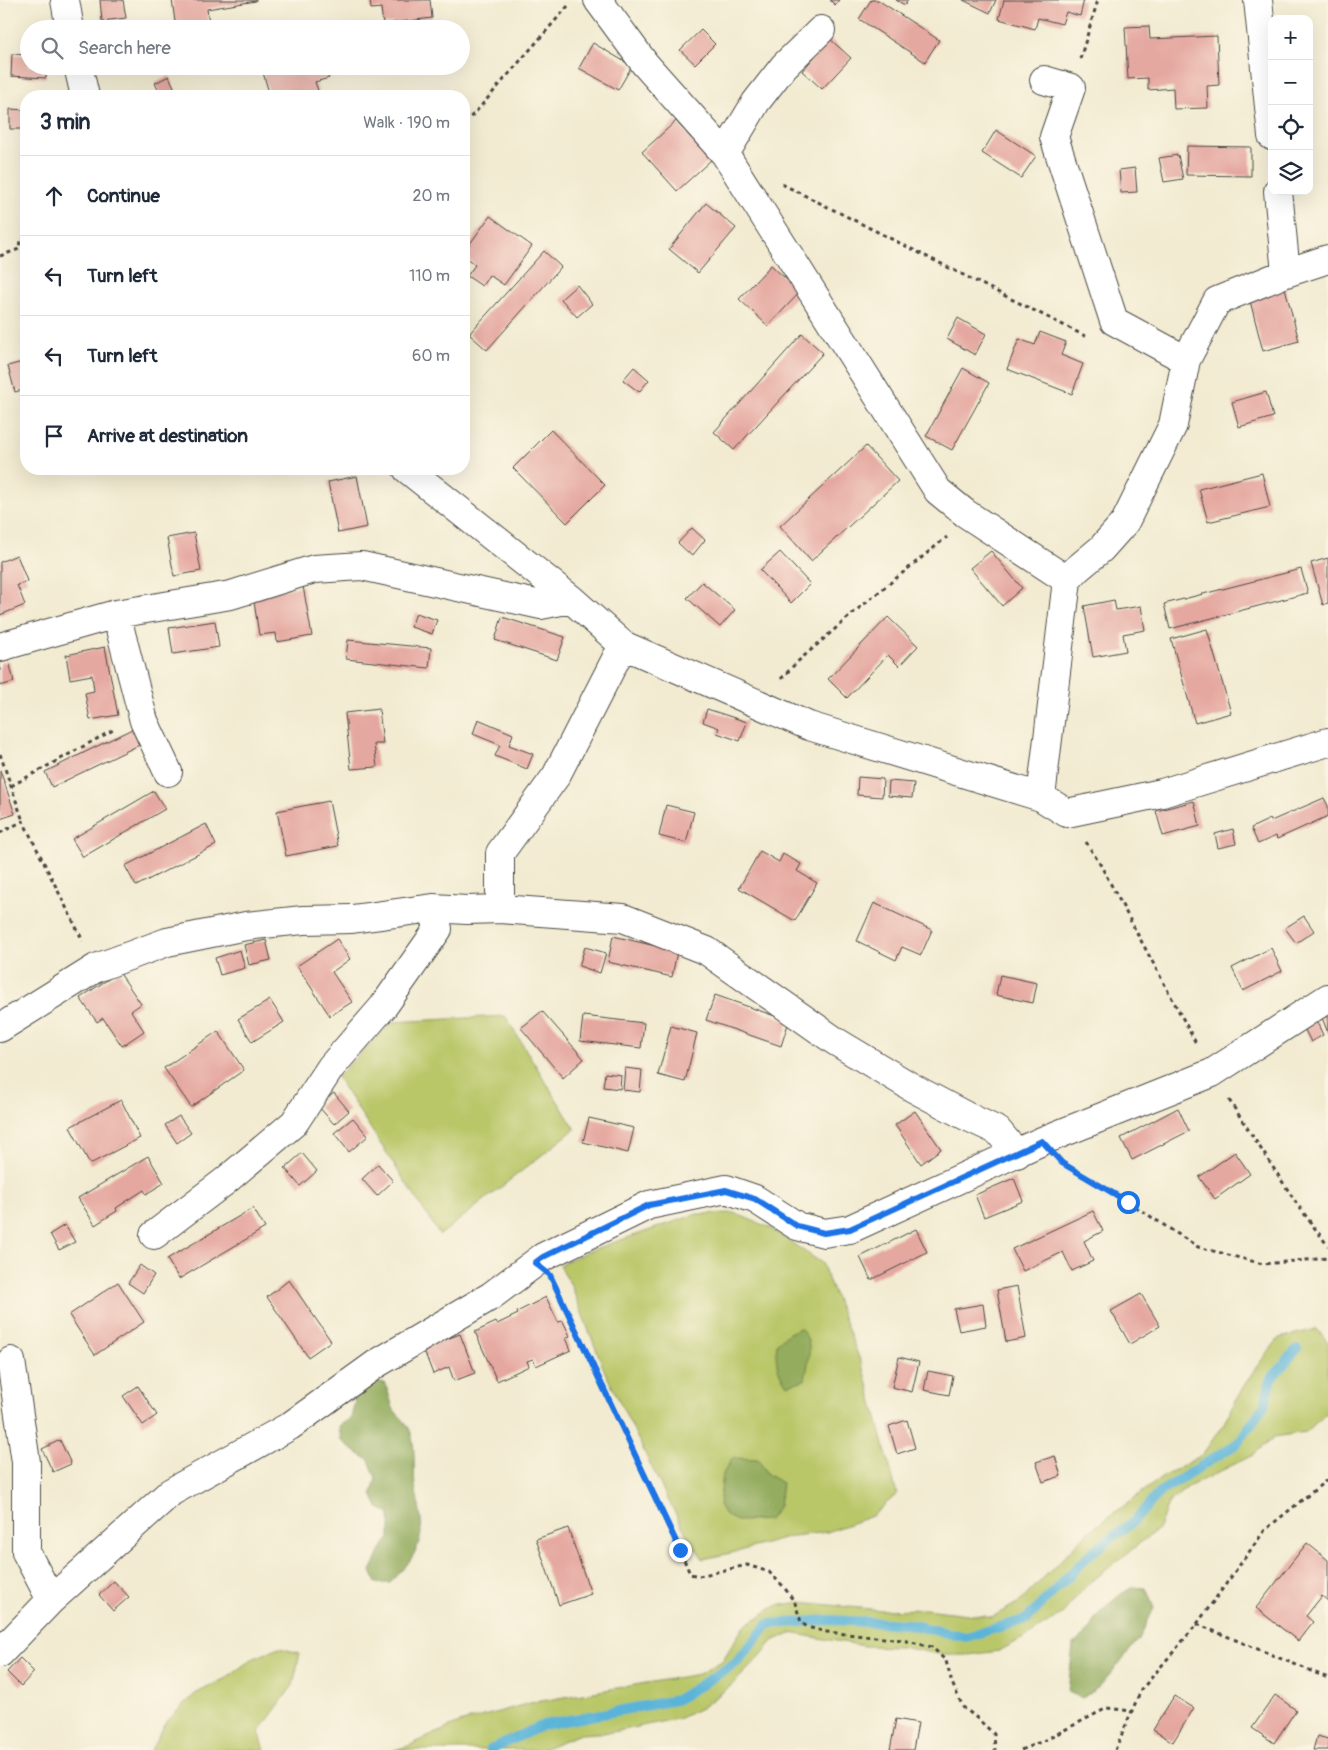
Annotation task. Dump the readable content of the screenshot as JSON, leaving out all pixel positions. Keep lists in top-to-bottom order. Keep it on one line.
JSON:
{"page":{"map_buttons":["+","−"],"search":"Search here","heading":["3 min","Walk · 190 m"],"list":[["Continue","20 m"],["Turn left","110 m"],["Turn left","60 m"],"Arrive at destination"]}}
